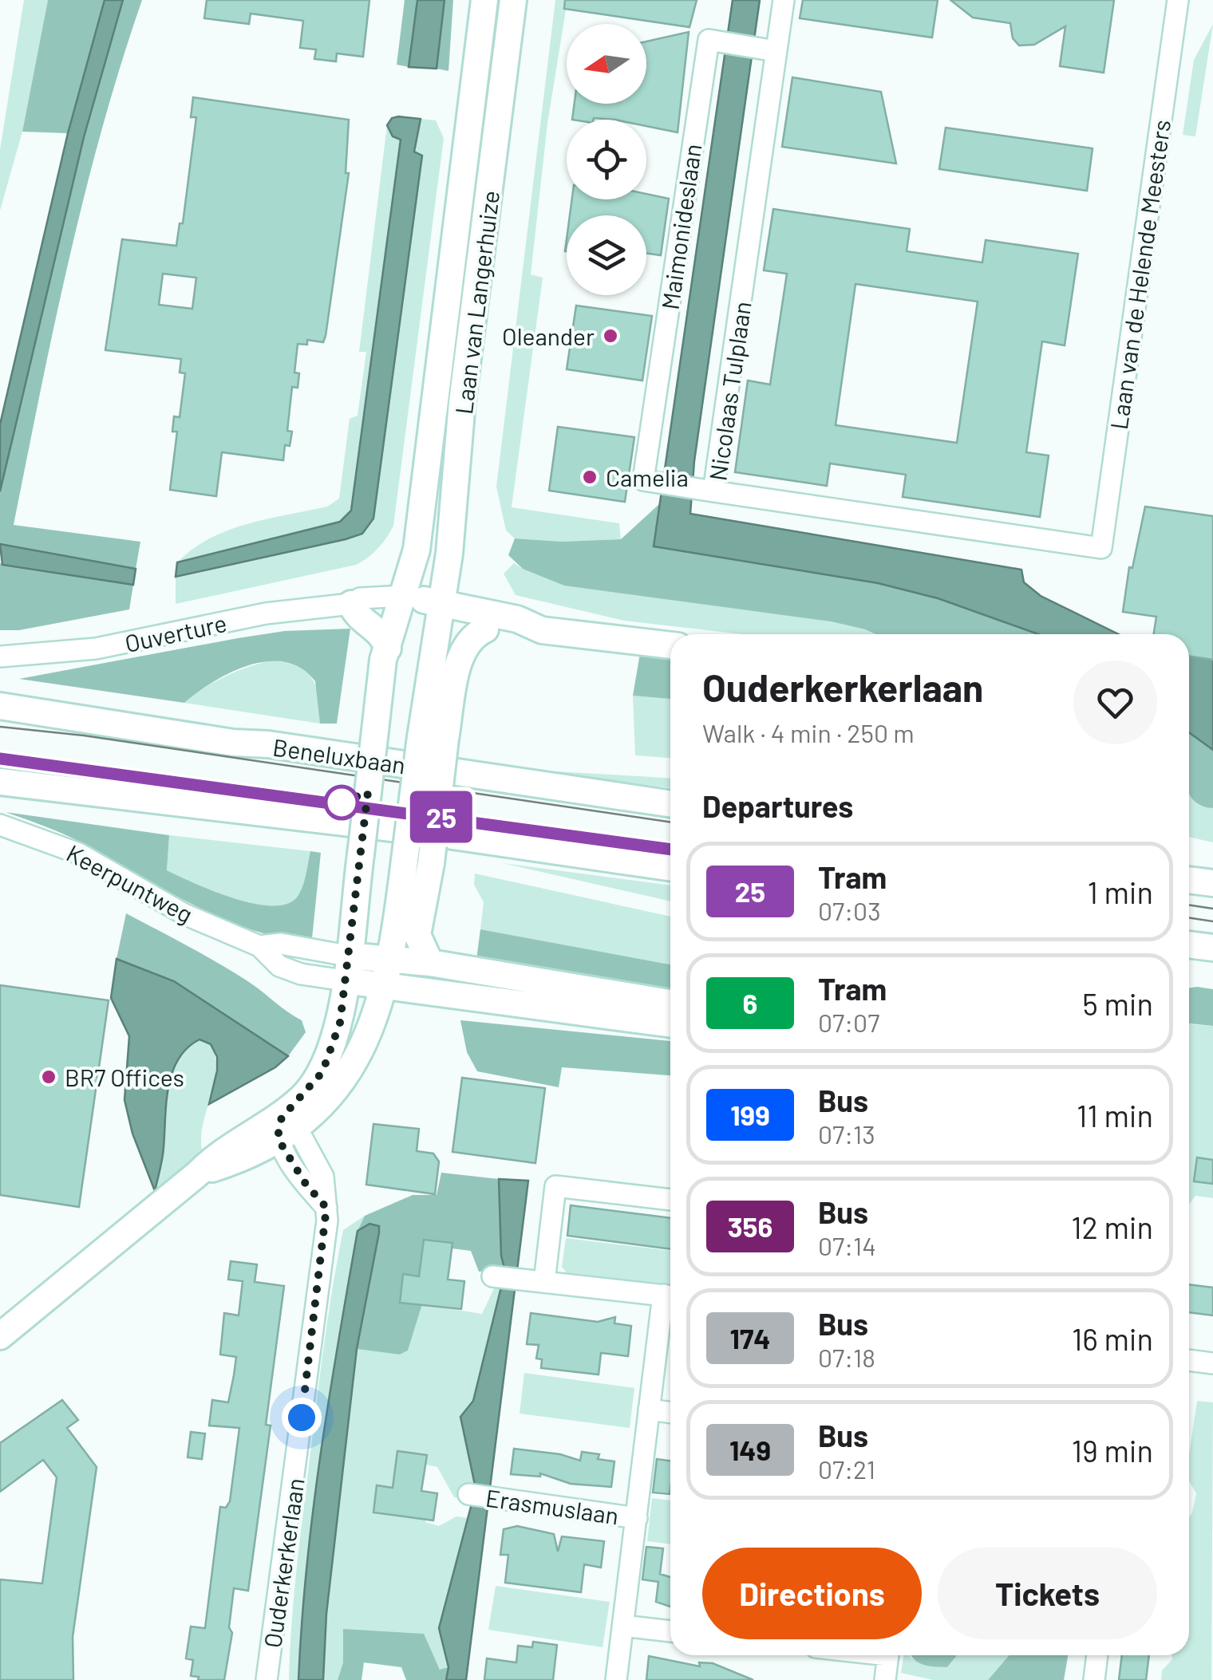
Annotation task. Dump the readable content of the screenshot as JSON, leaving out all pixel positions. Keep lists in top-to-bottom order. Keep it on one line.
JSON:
{"streets":{"main road":["Laan van Langerhuize","Beneluxbaan"],"street":["Maimonideslaan","Laan van de Helende Meesters","Nicolaas Tulplaan","Ouverture","Keerpuntweg","Erasmuslaan","Ouderkerkerlaan"]},"crossings":[["Maimonideslaan","Nicolaas Tulplaan"],["Laan van de Helende Meesters","Nicolaas Tulplaan"],["Laan van Langerhuize","Ouverture"],["Laan van Langerhuize","Keerpuntweg"],["Laan van Langerhuize","Ouderkerkerlaan"]],"places":["Oleander","Camelia","BR7 Offices"],"lines":["tram line 25"],"north":"left","page":{"on_map":"25","heading":[["Ouderkerkerlaan","Walk · 4 min · 250 m"],"Departures"],"list":[{"mark":"25","name":"Tram","note":"07:03","value":"1 min"},{"mark":"6","name":"Tram","note":"07:07","value":"5 min"},{"mark":"199","name":"Bus","note":"07:13","value":"11 min"},{"mark":"356","name":"Bus","note":"07:14","value":"12 min"},{"mark":"174","name":"Bus","note":"07:18","value":"16 min"},{"mark":"149","name":"Bus","note":"07:21","value":"19 min"}],"buttons":["Directions","Tickets"]}}
